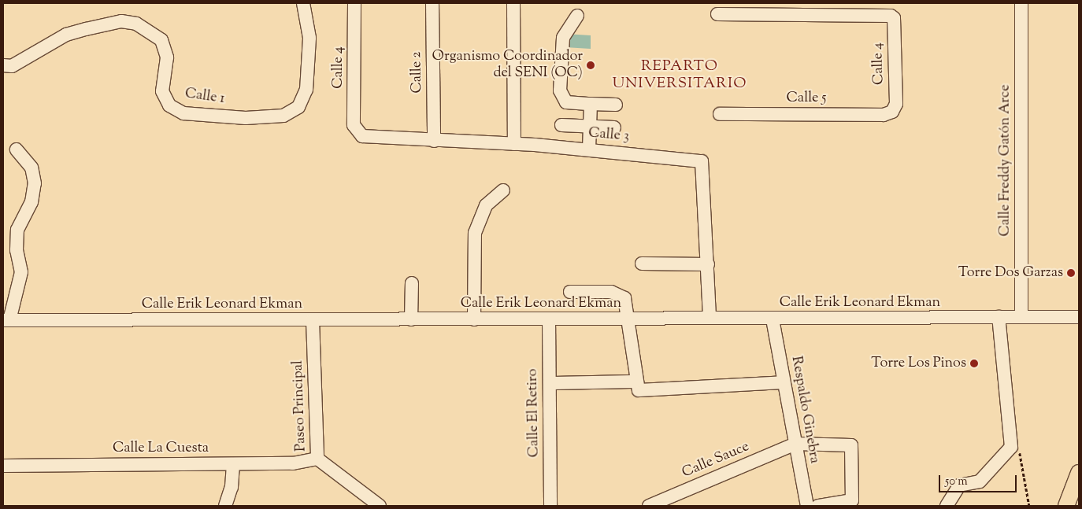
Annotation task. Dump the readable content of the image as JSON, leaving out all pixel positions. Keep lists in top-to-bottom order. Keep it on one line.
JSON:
{"streets":{"street":["Calle 4","Calle 2","Calle 1","Calle 5","Calle 3","Calle Freddy Gatón Arce","Calle Erik Leonard Ekman","Paseo Principal","Respaldo Ginebra","Calle El Retiro","Calle La Cuesta","Calle Sauce"]},"crossings":[["Calle 4","Calle 5"],["Calle 4","Calle 3"],["Calle 2","Calle 3"],["Calle 3","Calle Erik Leonard Ekman"],["Calle Freddy Gatón Arce","Calle Erik Leonard Ekman"],["Calle Erik Leonard Ekman","Paseo Principal"],["Calle Erik Leonard Ekman","Respaldo Ginebra"],["Calle Erik Leonard Ekman","Calle El Retiro"],["Paseo Principal","Calle La Cuesta"],["Respaldo Ginebra","Calle Sauce"]],"districts":["REPARTO UNIVERSITARIO"],"places":["Organismo Coordinador del SENI (OC)","Torre Dos Garzas","Torre Los Pinos"],"scale_bar":"50 m"}
